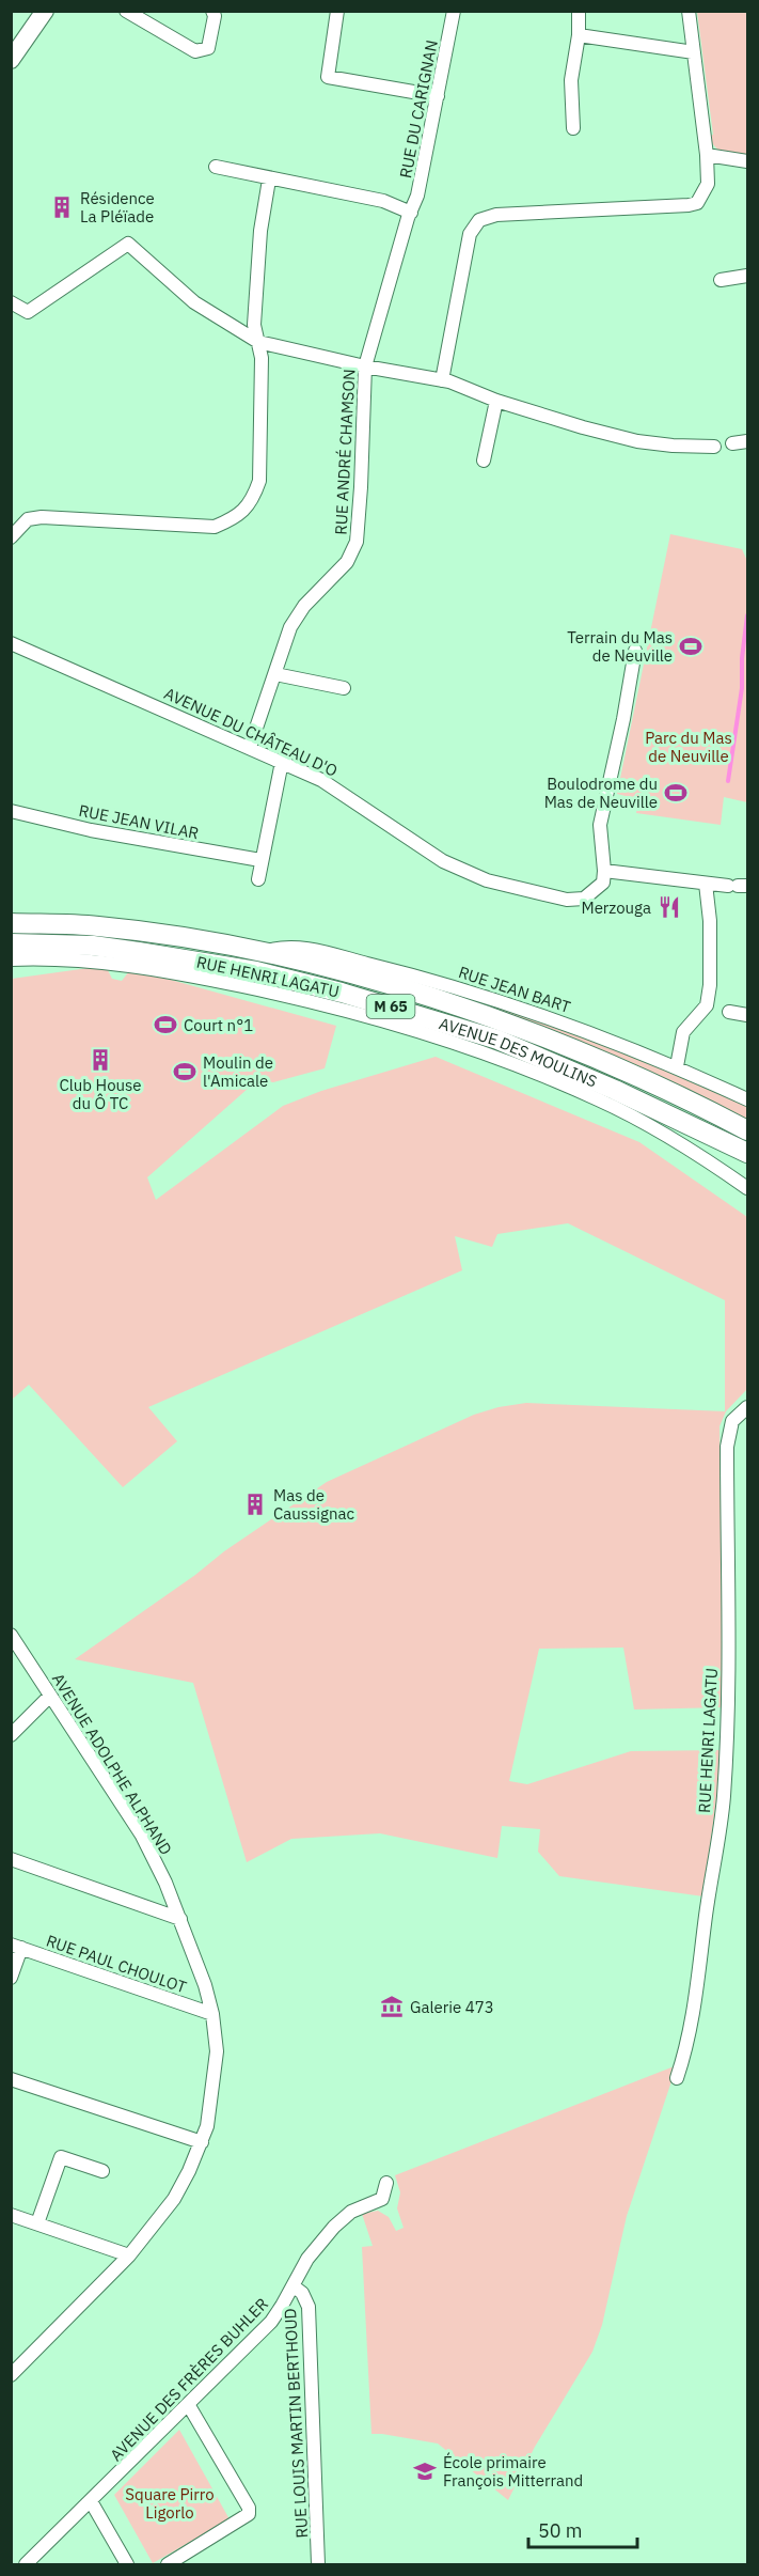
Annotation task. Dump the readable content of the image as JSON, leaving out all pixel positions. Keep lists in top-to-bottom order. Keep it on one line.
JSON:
{"streets":{"main road":["M 65","AVENUE DES MOULINS"],"street":["RUE DU CARIGNAN","RUE ANDRÉ CHAMSON","AVENUE DU CHÂTEAU D'O","RUE JEAN VILAR","RUE HENRI LAGATU","RUE JEAN BART","AVENUE ADOLPHE ALPHAND","RUE PAUL CHOULOT","AVENUE DES FRÈRES BUHLER","RUE LOUIS MARTIN BERTHOUD"]},"crossings":[["RUE DU CARIGNAN","RUE ANDRÉ CHAMSON"],["RUE ANDRÉ CHAMSON","AVENUE DU CHÂTEAU D'O"],["RUE JEAN BART","AVENUE DES MOULINS"],["AVENUE ADOLPHE ALPHAND","RUE PAUL CHOULOT"],["AVENUE DES FRÈRES BUHLER","RUE LOUIS MARTIN BERTHOUD"]],"parks":["Parc du Mas de Neuville","Square Pirro Ligorlo"],"places":{"building":["Résidence La Pléïade","Club House du Ô TC","Mas de Caussignac"],"sports":["Terrain du Mas de Neuville","Boulodrome du Mas de Neuville","Court n°1","Moulin de l'Amicale"],"restaurant":["Merzouga"],"museum":["Galerie 473"],"school or university":["École primaire François Mitterrand"]},"scale_bar":"50 m"}
